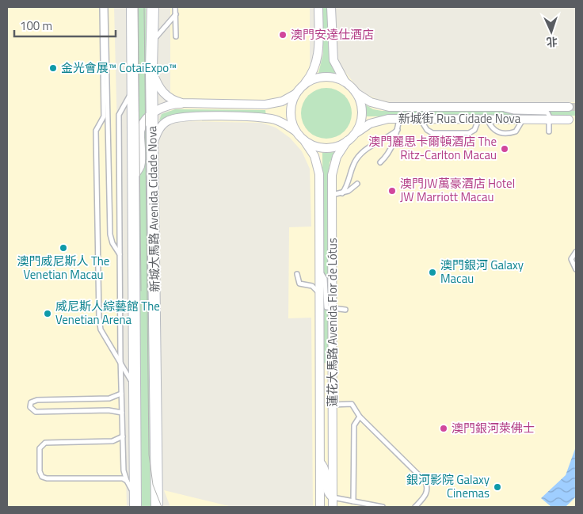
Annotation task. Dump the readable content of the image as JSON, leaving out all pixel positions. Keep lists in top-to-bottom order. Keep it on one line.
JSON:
{"streets":{"main road":["新城大馬路 Avenida Cidade Nova"],"street":["新城街 Rua Cidade Nova","蓮花大馬路 Avenida Flor de Lótus"]},"crossings":[["新城街 Rua Cidade Nova","蓮花大馬路 Avenida Flor de Lótus"]],"places":["澳門安達仕酒店","金光會展™ CotaiExpo™","澳門麗思卡爾頓酒店 The Ritz-Carlton Macau","澳門JW萬豪酒店 Hotel JW Marriott Macau","澳門威尼斯人 The Venetian Macau","澳門銀河 Galaxy Macau","威尼斯人綜藝館 The Venetian Arena","澳門銀河萊佛士","銀河影院 Galaxy Cinemas"],"scale_bar":"100 m","north":"bottom"}
